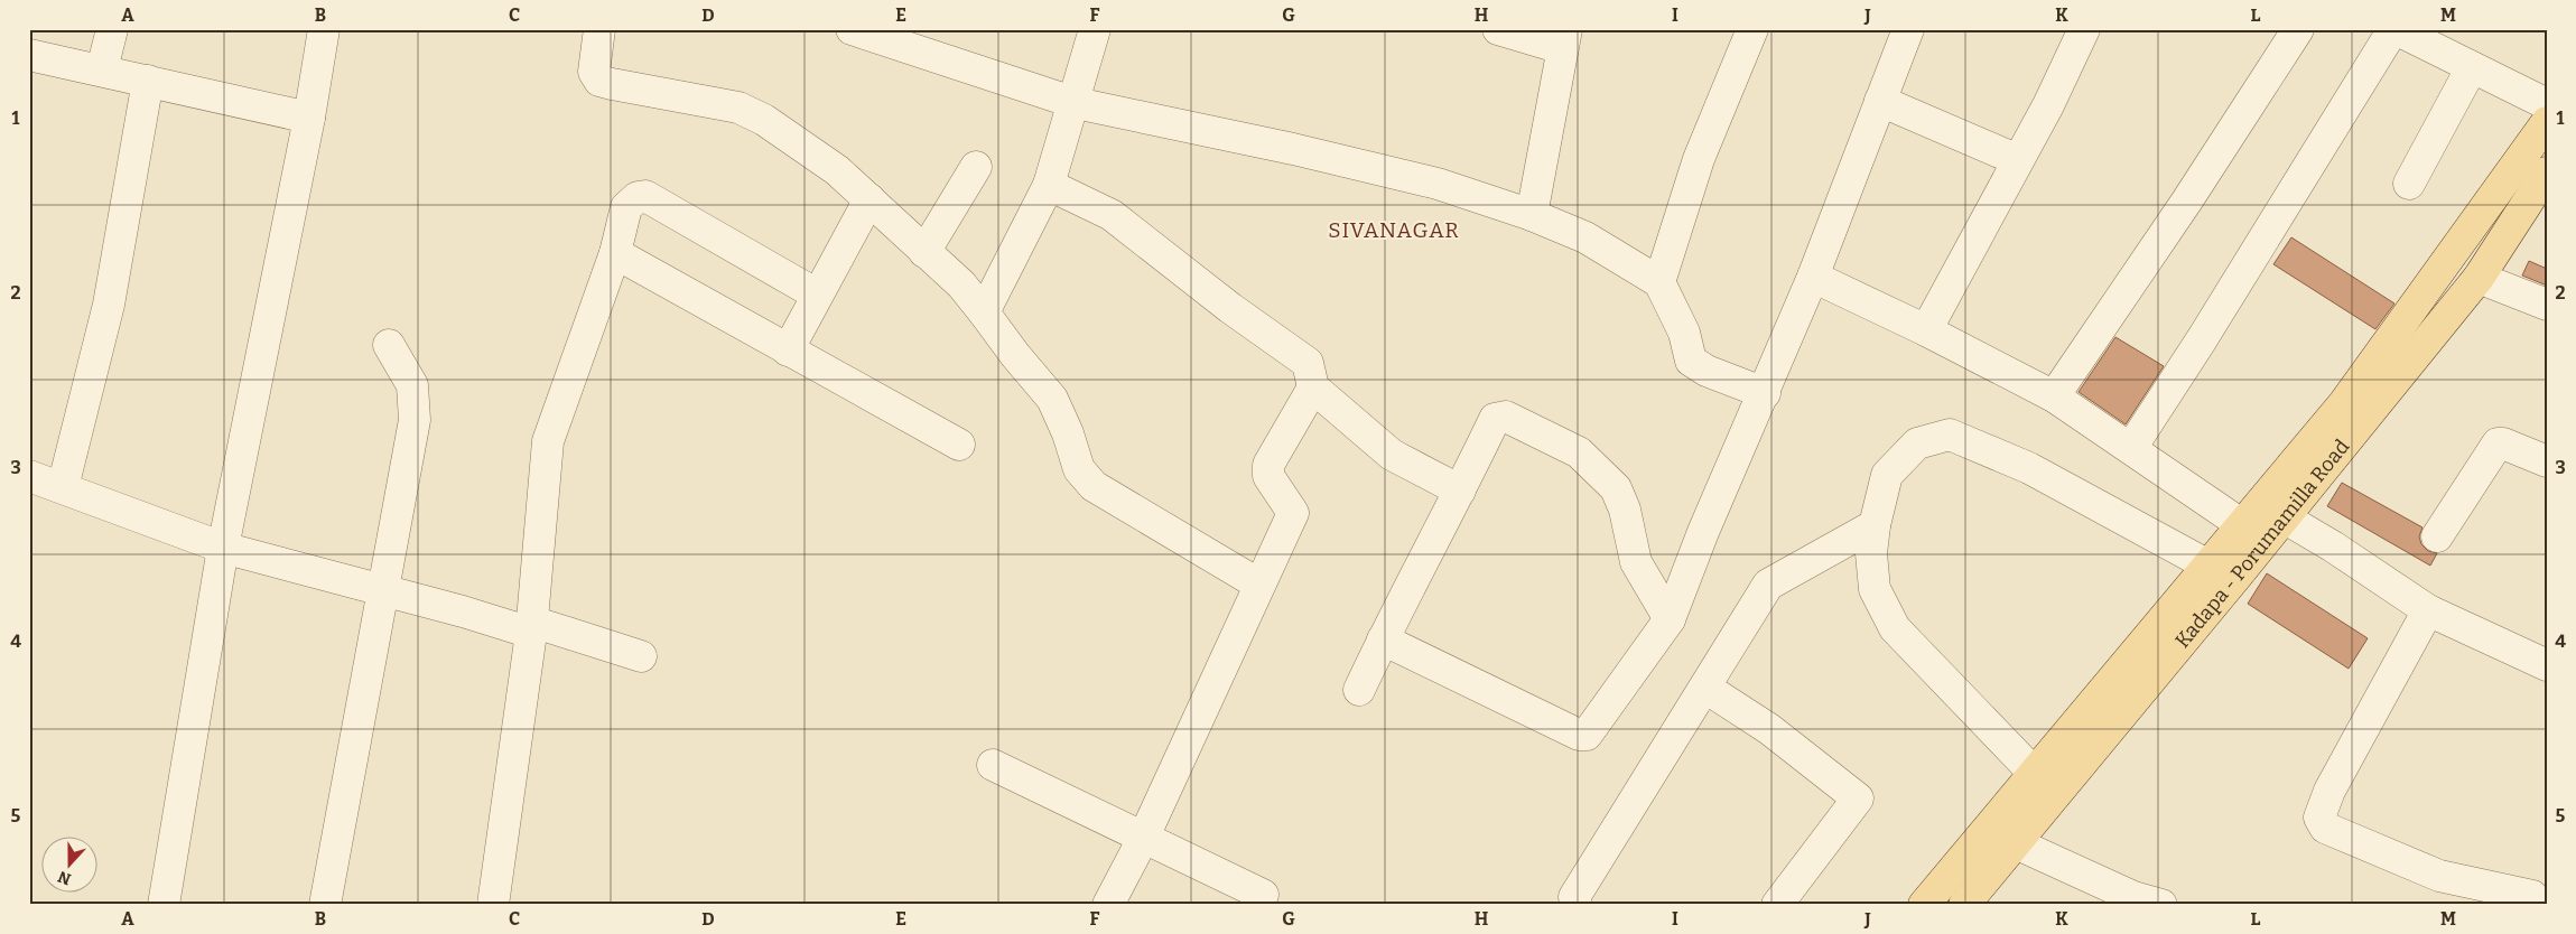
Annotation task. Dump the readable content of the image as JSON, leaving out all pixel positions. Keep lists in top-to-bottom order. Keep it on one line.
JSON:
{"streets":{"main road":["Kadapa - Porumamilla Road"]},"districts":["SIVANAGAR"],"north":"bottom","grid":{"columns":["A","B","C","D","E","F","G","H","I","J","K","L","M"],"rows":["1","2","3","4","5"]}}
